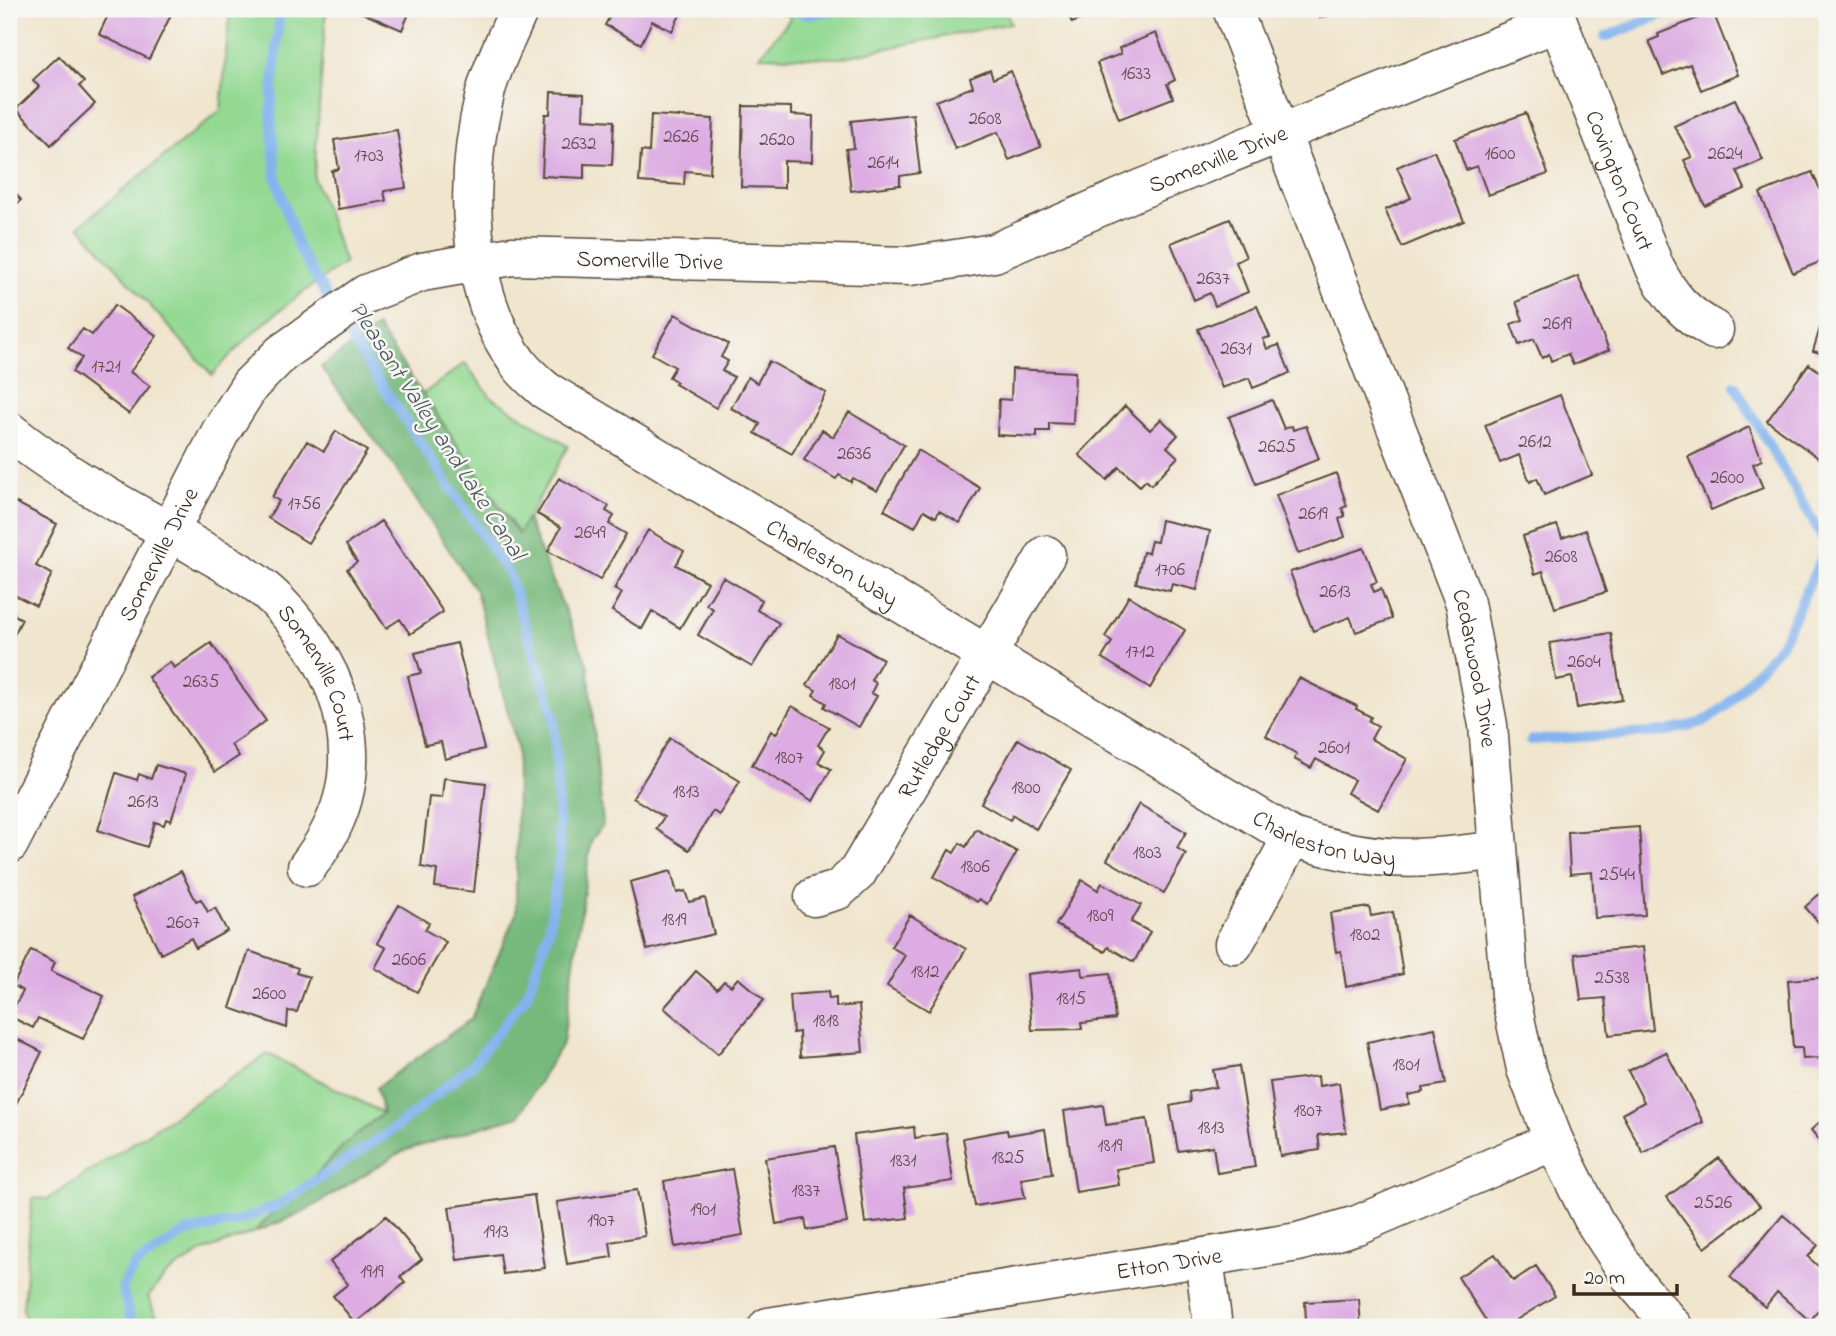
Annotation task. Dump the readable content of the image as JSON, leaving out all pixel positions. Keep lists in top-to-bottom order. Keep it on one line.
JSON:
{"streets":{"street":["Somerville Drive","Covington Court","Charleston Way","Cedarwood Drive","Somerville Court","Rutledge Court","Etton Drive"]},"crossings":[["Somerville Drive","Covington Court"],["Somerville Drive","Charleston Way"],["Somerville Drive","Cedarwood Drive"],["Somerville Drive","Somerville Court"],["Charleston Way","Cedarwood Drive"],["Charleston Way","Rutledge Court"],["Cedarwood Drive","Etton Drive"]],"water":["Pleasant Valley and Lake Canal"],"house_numbers":["1633","2608","2626","2620","2632","1600","2624","1703","2614","2637","2619","2631","1721","2612","2625","2636","2600","1756","2619","2649","2608","1706","2613","1712","2604","2635","1801","2601","1807","1800","1813","2613","1803","1806","2544","1809","1819","2607","1802","2606","1812","2538","2600","1815","1818","1801","1807","1813","1819","1825","1831","1837","2526","1901","1907","1913","1919"],"scale_bar":"20 m"}
